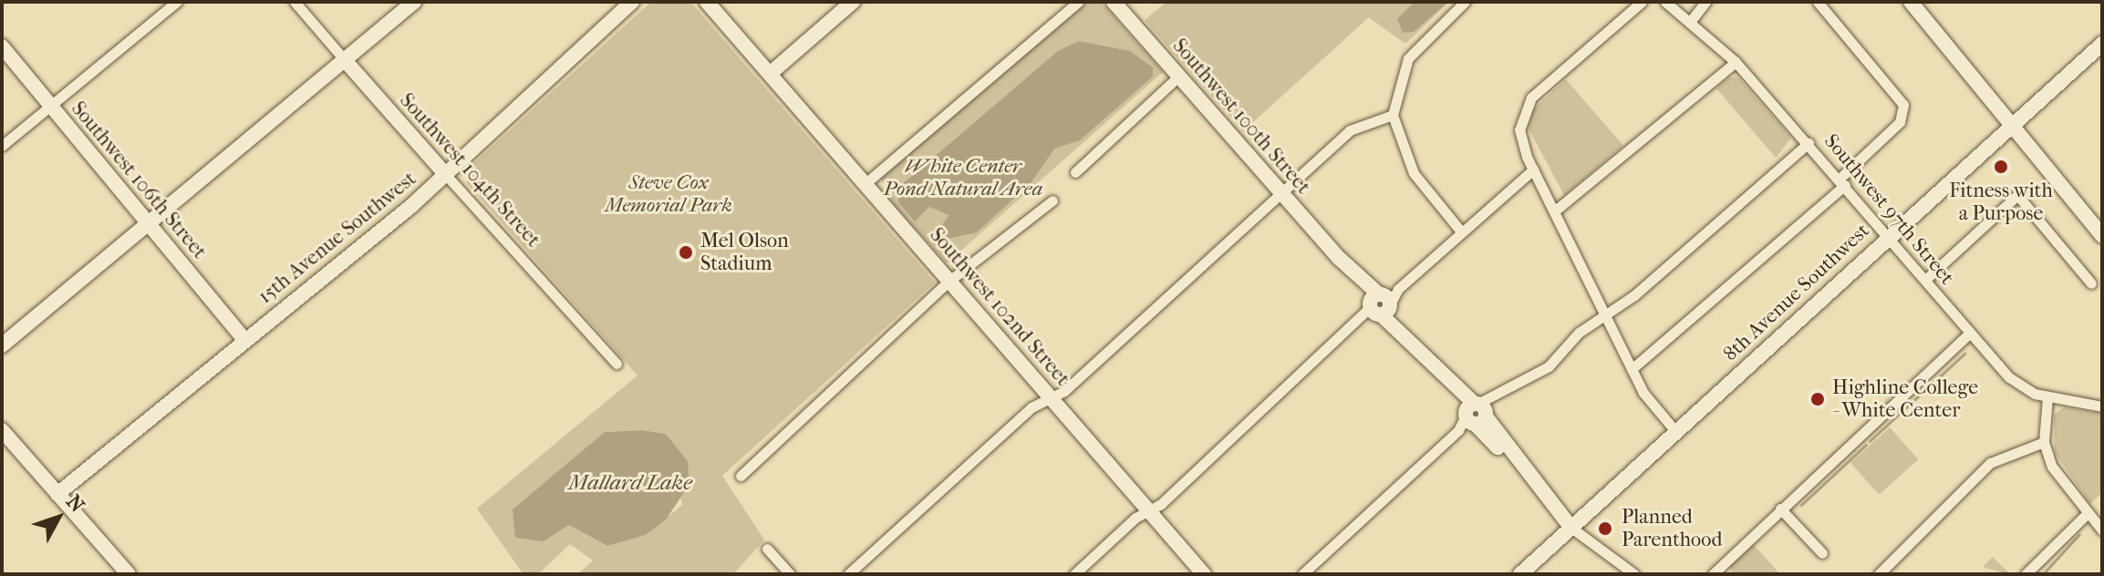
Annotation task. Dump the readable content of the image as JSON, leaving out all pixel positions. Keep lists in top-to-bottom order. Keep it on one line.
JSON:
{"streets":{"street":["Southwest 100th Street","Southwest 104th Street","Southwest 106th Street","Southwest 97th Street","15th Avenue Southwest","8th Avenue Southwest","Southwest 102nd Street"]},"crossings":[["Southwest 100th Street","8th Avenue Southwest"],["Southwest 104th Street","15th Avenue Southwest"],["Southwest 106th Street","15th Avenue Southwest"],["Southwest 97th Street","8th Avenue Southwest"]],"water":["Mallard Lake"],"parks":["White Center Pond Natural Area","Steve Cox Memorial Park"],"places":["Fitness with a Purpose","Mel Olson Stadium","Highline College - White Center","Planned Parenthood"],"north":"top right"}
